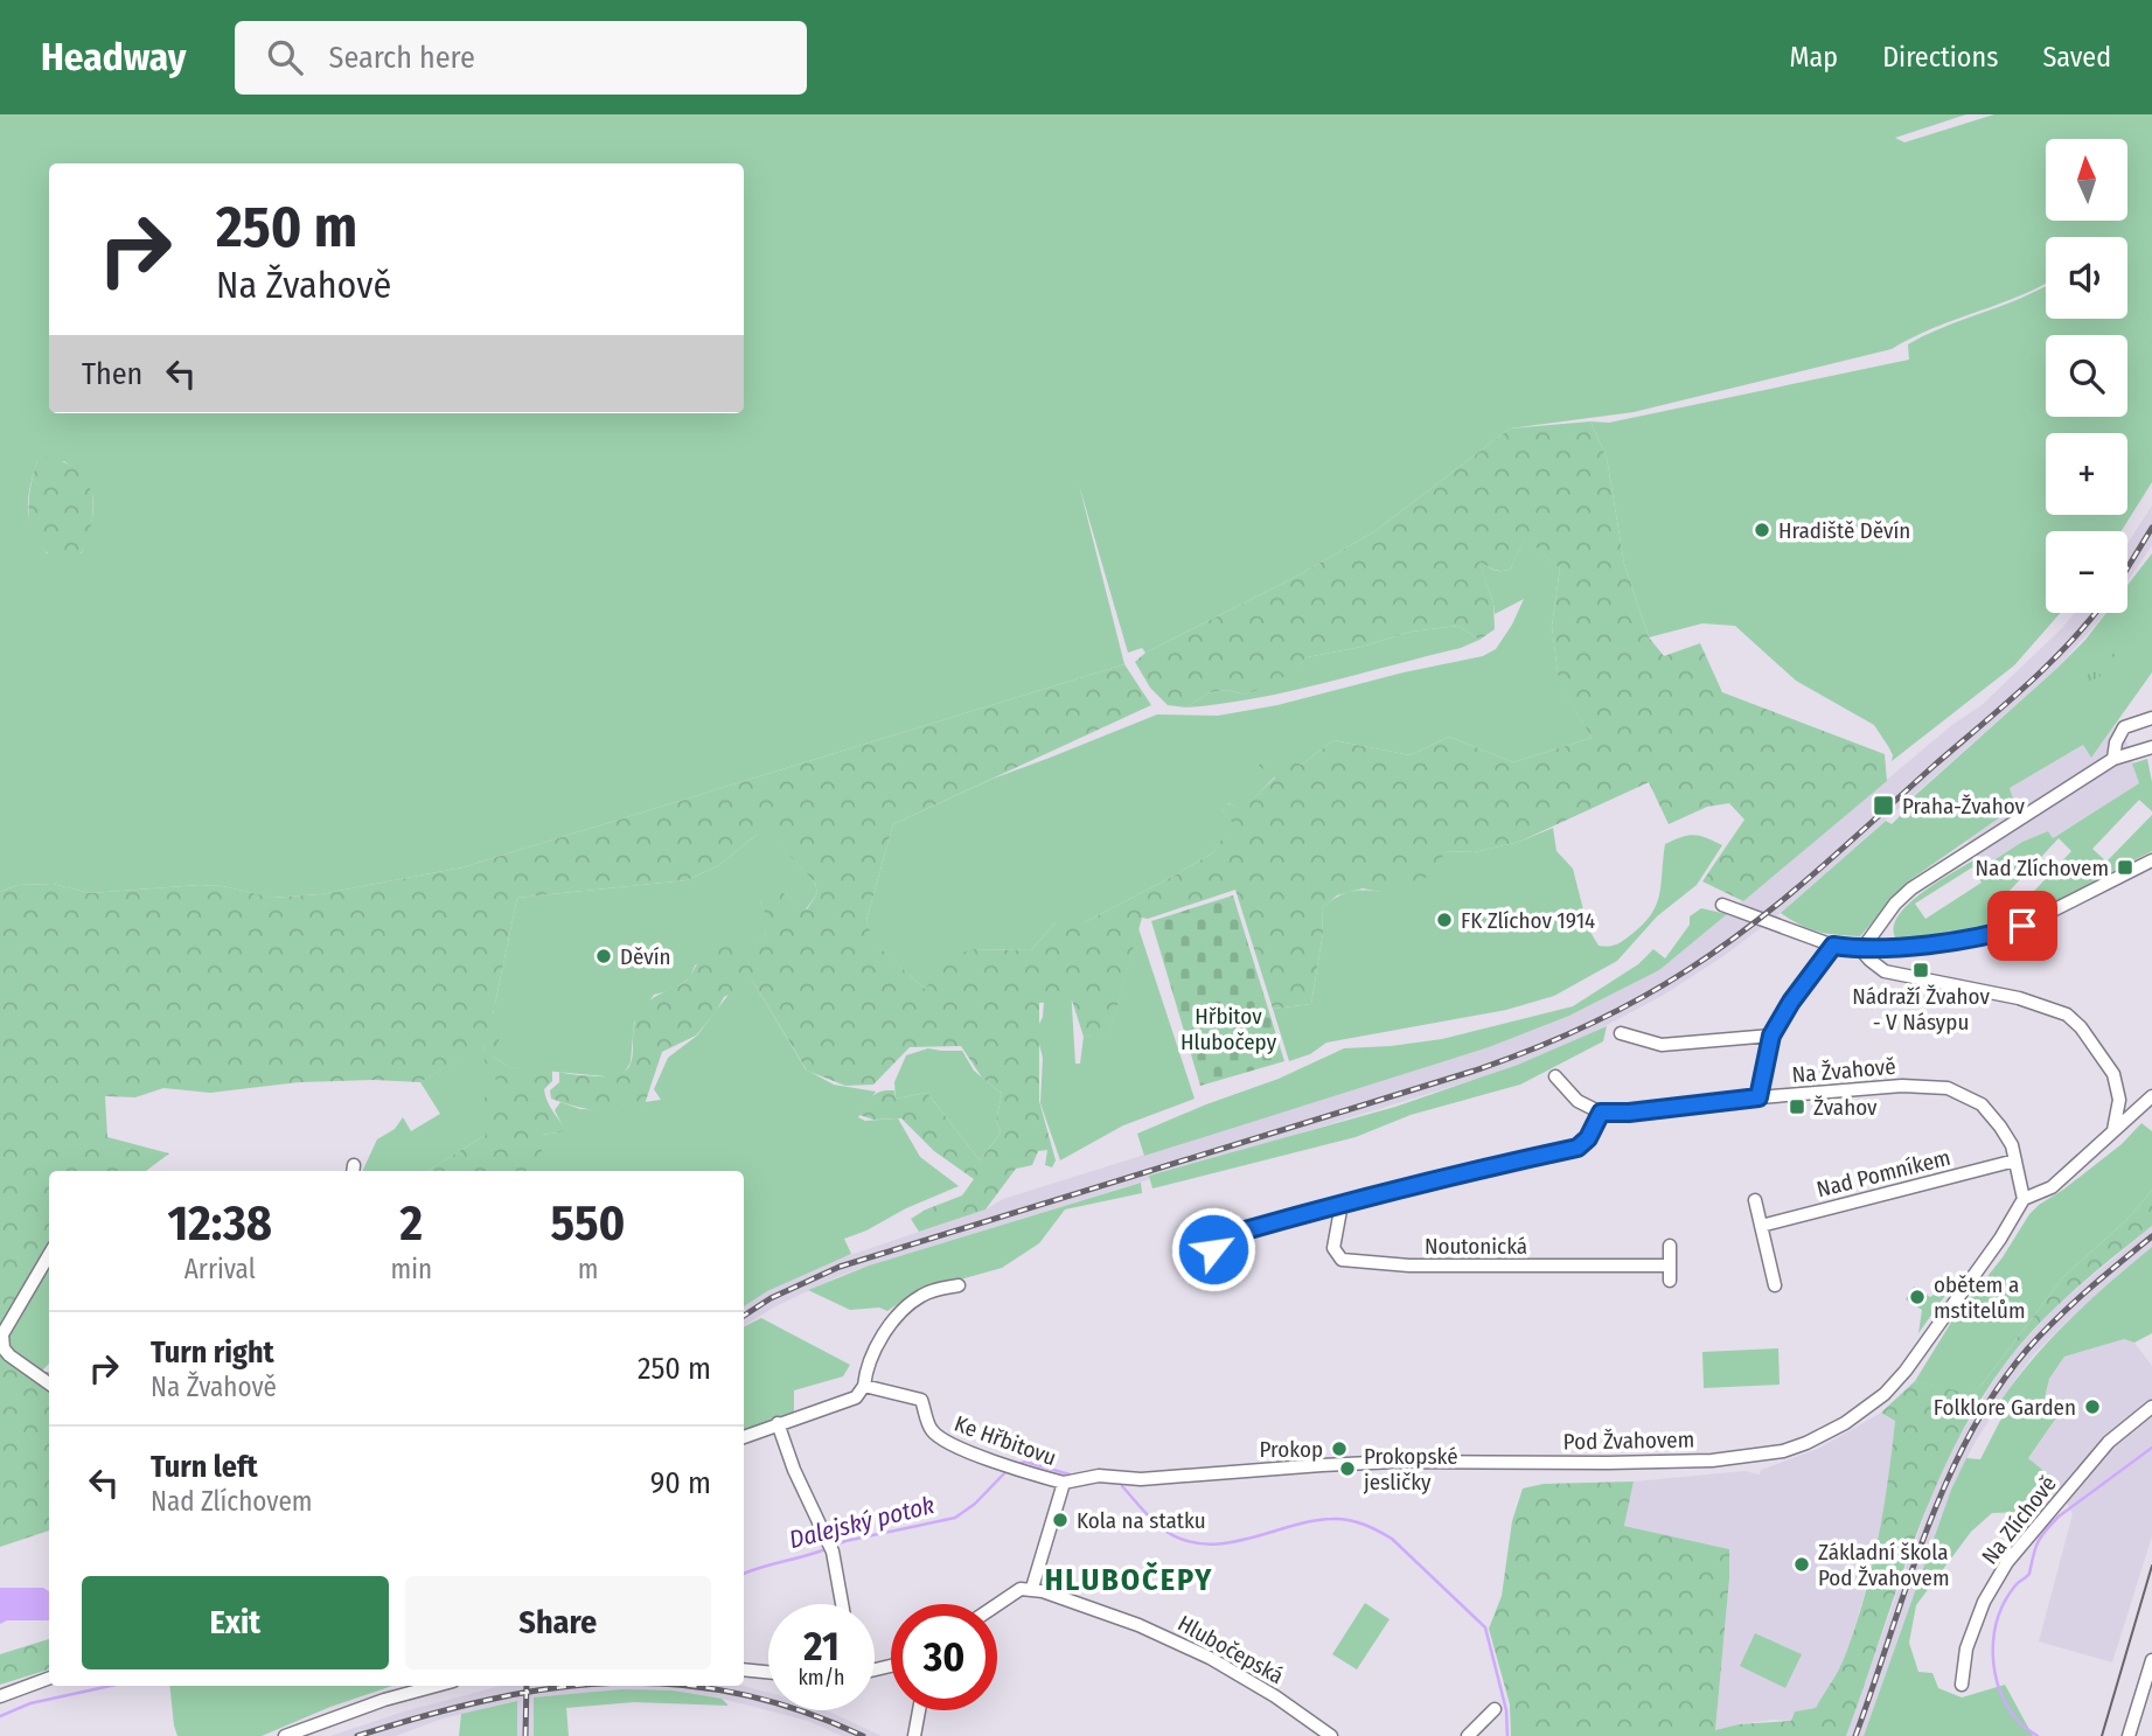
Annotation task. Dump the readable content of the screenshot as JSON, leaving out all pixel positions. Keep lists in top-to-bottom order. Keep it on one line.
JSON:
{"streets":{"street":["Na Žvahově","Nad Pomníkem","Noutonická","Ke Hřbitovu","Pod Žvahovem","Na Zlíchově","Hlubočepská"]},"crossings":[["Na Žvahově","Nad Pomníkem"],["Na Žvahově","Pod Žvahovem"],["Ke Hřbitovu","Pod Žvahovem"]],"districts":["HLUBOČEPY"],"water":["Dalejský potok"],"parks":["Hřbitov Hlubočepy"],"places":{"other":["Hradiště Děvín","FK Zlíchov 1914","Děvín","obětem a mstitelům","Folklore Garden","Prokop","Prokopské jesličky","Kola na statku","Základní škola Pod Žvahovem"],"transit":["Praha-Žvahov","Nad Zlíchovem","Nádraží Žvahov - V Násypu","Žvahov"]},"north":"top","page":{"header":"Headway","search":"Search here","nav":["Map","Directions","Saved"],"map_buttons":["+","−"],"turn":["250 m","Na Žvahově"],"then":"Then","eta":["12:38","Arrival","2","min","550","m"],"list":[{"name":"Turn right","note":"Na Žvahově","value":"250 m"},{"name":"Turn left","note":"Nad Zlíchovem","value":"90 m"}],"buttons":["Exit","Share"],"speed":"21 km/h","limit":"30"}}
